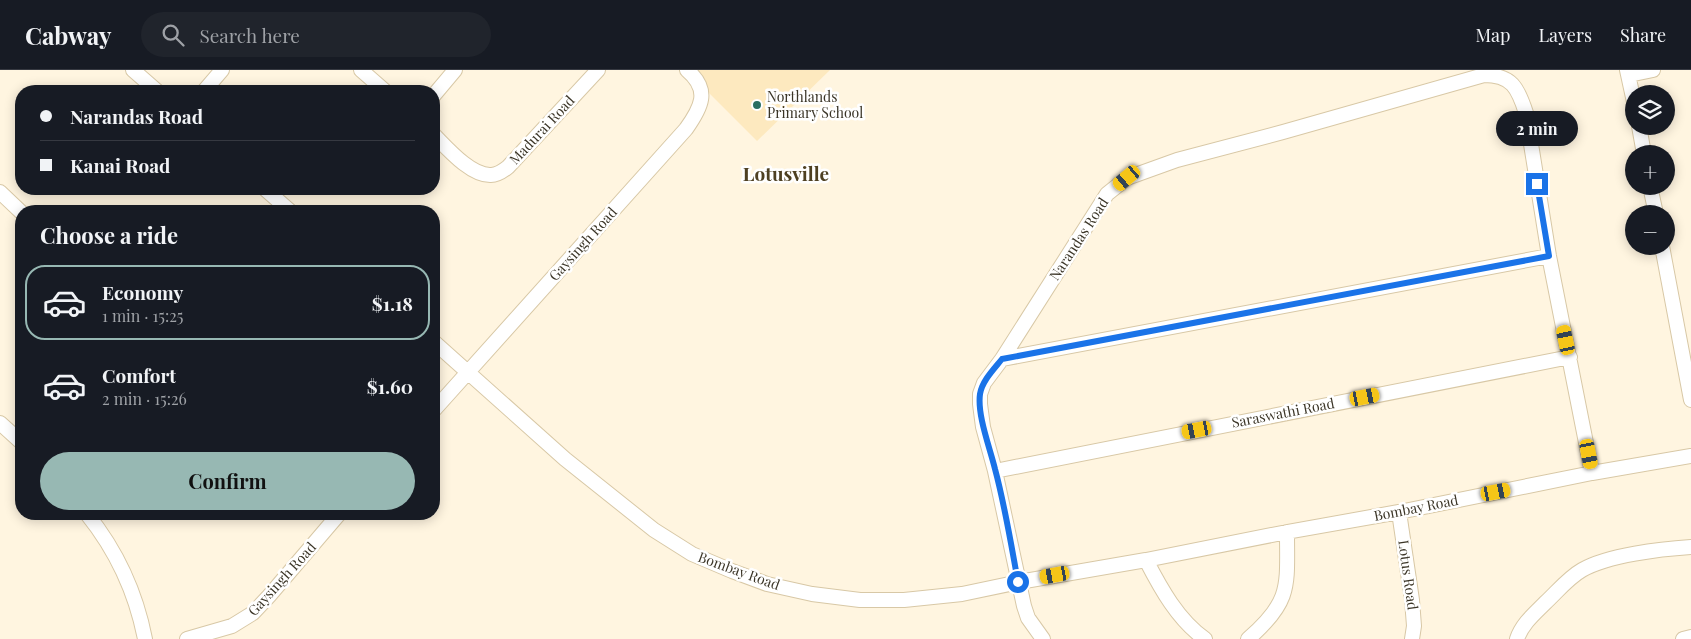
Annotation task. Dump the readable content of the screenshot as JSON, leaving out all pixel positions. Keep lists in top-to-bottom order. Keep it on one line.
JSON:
{"streets":{"street":["Madurai Road","Narandas Road","Gaysingh Road","Saraswathi Road","Bombay Road","Lotus Road"]},"crossings":[["Narandas Road","Saraswathi Road"],["Narandas Road","Bombay Road"],["Gaysingh Road","Bombay Road"],["Bombay Road","Lotus Road"]],"districts":["Lotusville"],"places":["Northlands Primary School"],"page":{"header":"Cabway","search":"Search here","nav":["Map","Layers","Share"],"map_buttons":["+","−"],"banner":["Narandas Road","Kanai Road"],"bubble":"2 min","heading":"Choose a ride","list":[{"name":"Economy","note":"1 min · 15:25","value":"$1.18"},{"name":"Comfort","note":"2 min · 15:26","value":"$1.60"}],"buttons":"Confirm"}}
